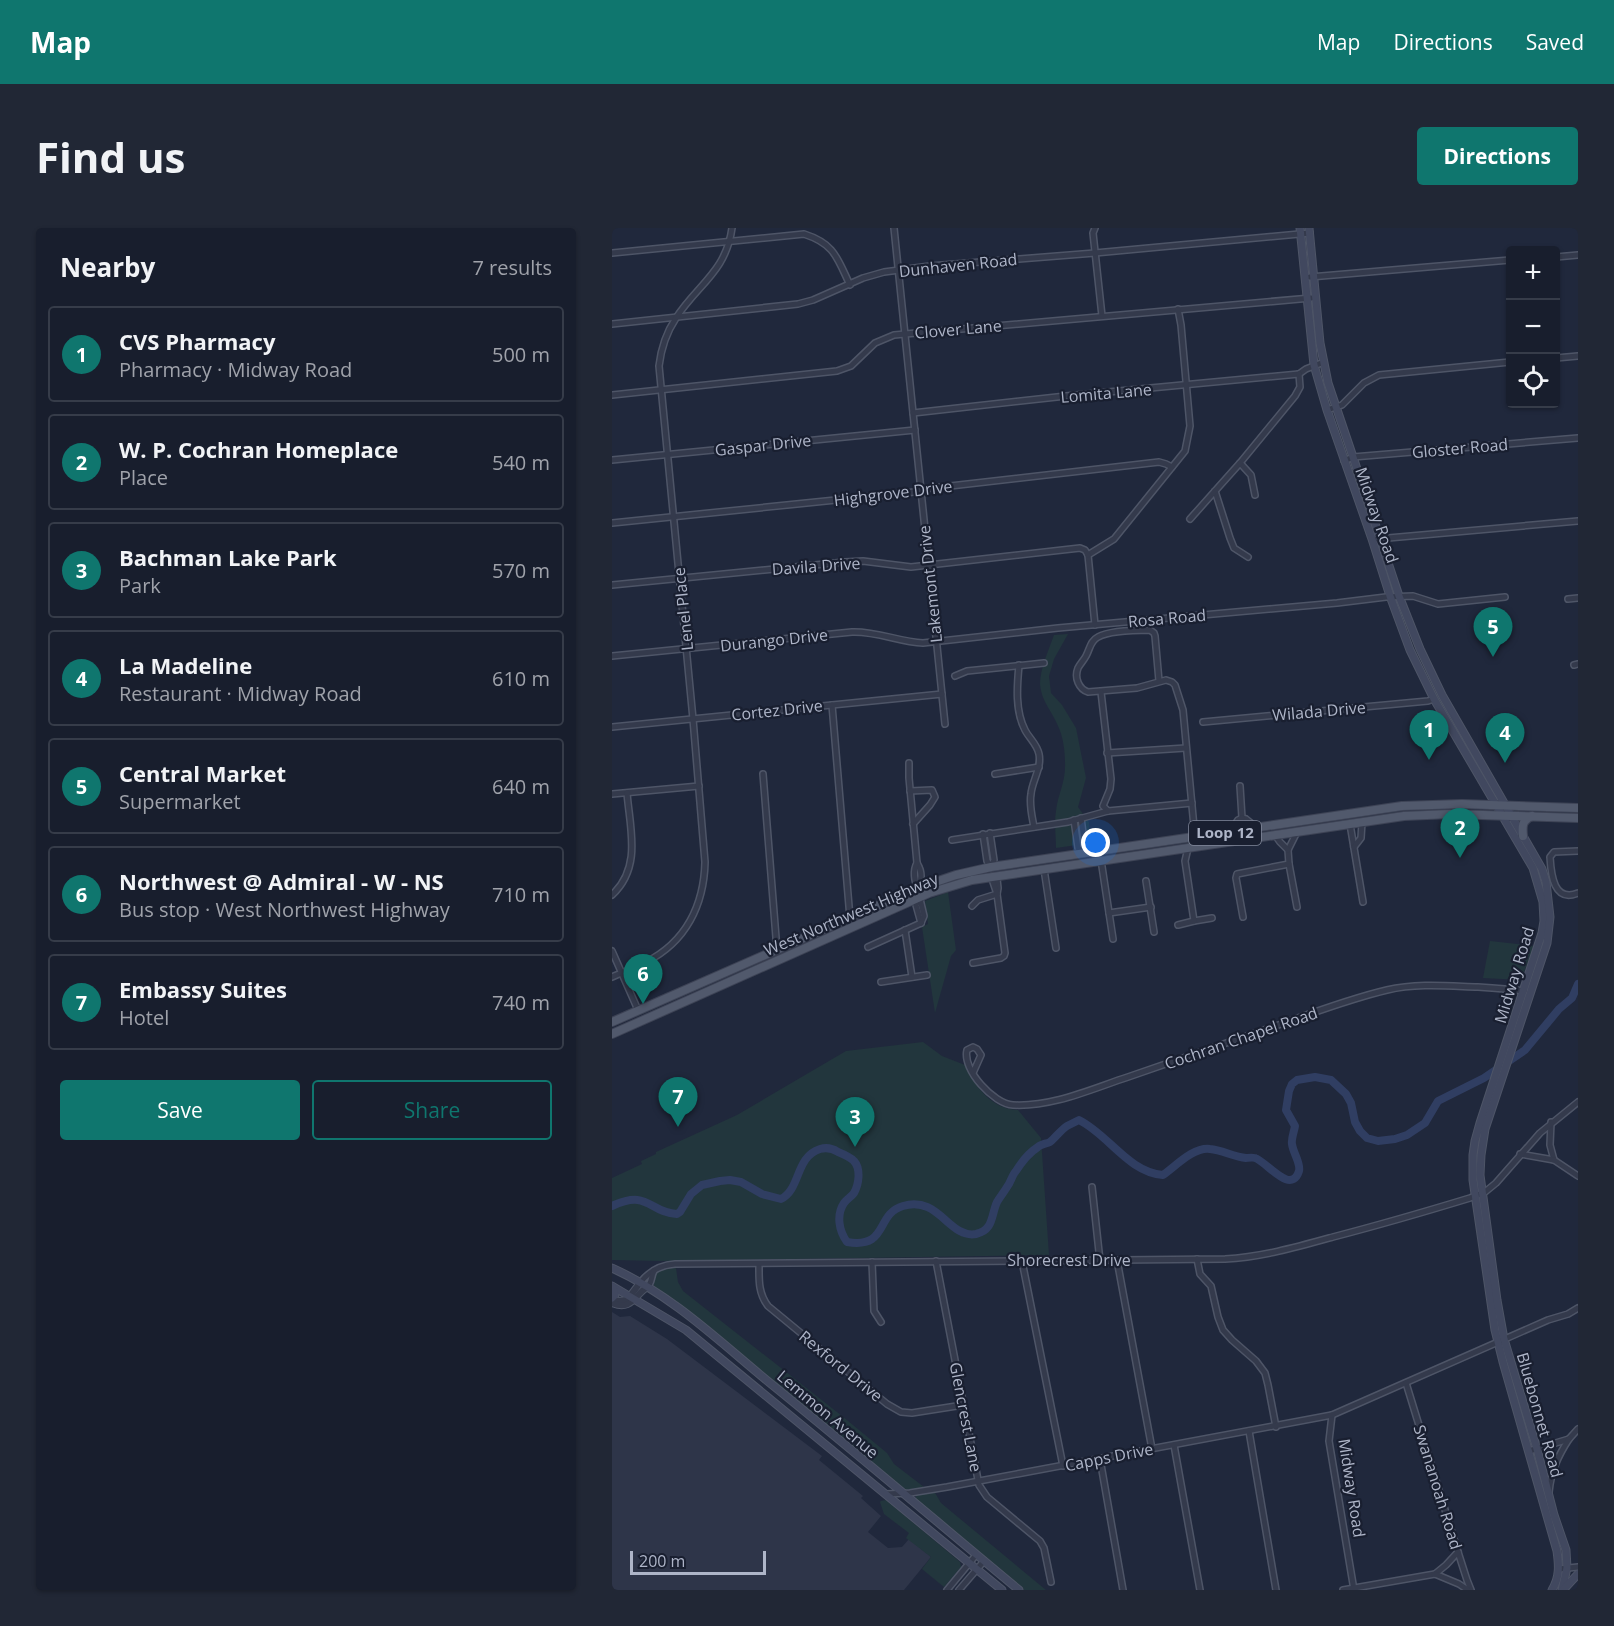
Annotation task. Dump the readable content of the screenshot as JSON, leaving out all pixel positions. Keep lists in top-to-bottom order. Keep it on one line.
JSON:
{"streets":{"main road":["Midway Road","Loop 12","West Northwest Highway","Lemmon Avenue","Bluebonnet Road"],"street":["Dunhaven Road","Clover Lane","Lomita Lane","Gaspar Drive","Gloster Road","Highgrove Drive","Davila Drive","Lakemont Drive","Lenel Place","Rosa Road","Durango Drive","Cortez Drive","Wilada Drive","Cochran Chapel Road","Shorecrest Drive","Rexford Drive","Glencrest Lane","Capps Drive","Swananoah Road"]},"crossings":[["Dunhaven Road","Midway Road"],["Dunhaven Road","Lakemont Drive"],["Dunhaven Road","Lenel Place"],["Clover Lane","Midway Road"],["Clover Lane","Lakemont Drive"],["Clover Lane","Lenel Place"],["Lomita Lane","Lakemont Drive"],["Gaspar Drive","Lakemont Drive"],["Gaspar Drive","Lenel Place"],["Gloster Road","Midway Road"],["Highgrove Drive","Lakemont Drive"],["Highgrove Drive","Lenel Place"],["Midway Road","Rosa Road"],["Midway Road","Wilada Drive"],["Midway Road","West Northwest Highway"],["Midway Road","Cochran Chapel Road"],["Midway Road","Shorecrest Drive"],["Midway Road","Bluebonnet Road"],["Midway Road","Capps Drive"],["Davila Drive","Lakemont Drive"],["Davila Drive","Lenel Place"],["Lakemont Drive","Rosa Road"],["Lakemont Drive","Durango Drive"],["Lakemont Drive","Cortez Drive"],["Lenel Place","Durango Drive"],["Lenel Place","Cortez Drive"],["Rosa Road","Durango Drive"],["Shorecrest Drive","Rexford Drive"],["Shorecrest Drive","Lemmon Avenue"],["Shorecrest Drive","Glencrest Lane"],["Rexford Drive","Glencrest Lane"],["Lemmon Avenue","Capps Drive"],["Glencrest Lane","Capps Drive"]],"scale_bar":"200 m","page":{"header":"Map","nav":["Map","Directions","Saved"],"buttons":["Directions",["Save","Share"]],"title":"Find us","heading":["Nearby","7 results"],"map_buttons":["+","−"],"list":[{"mark":"1","name":"CVS Pharmacy","note":"Pharmacy · Midway Road","value":"500 m"},{"mark":"2","name":"W. P. Cochran Homeplace","note":"Place","value":"540 m"},{"mark":"3","name":"Bachman Lake Park","note":"Park","value":"570 m"},{"mark":"4","name":"La Madeline","note":"Restaurant · Midway Road","value":"610 m"},{"mark":"5","name":"Central Market","note":"Supermarket","value":"640 m"},{"mark":"6","name":"Northwest @ Admiral - W - NS","note":"Bus stop · West Northwest Highway","value":"710 m"},{"mark":"7","name":"Embassy Suites","note":"Hotel","value":"740 m"}],"pins":["5","1","4","2","6","7","3"],"scale":"200 m"}}
